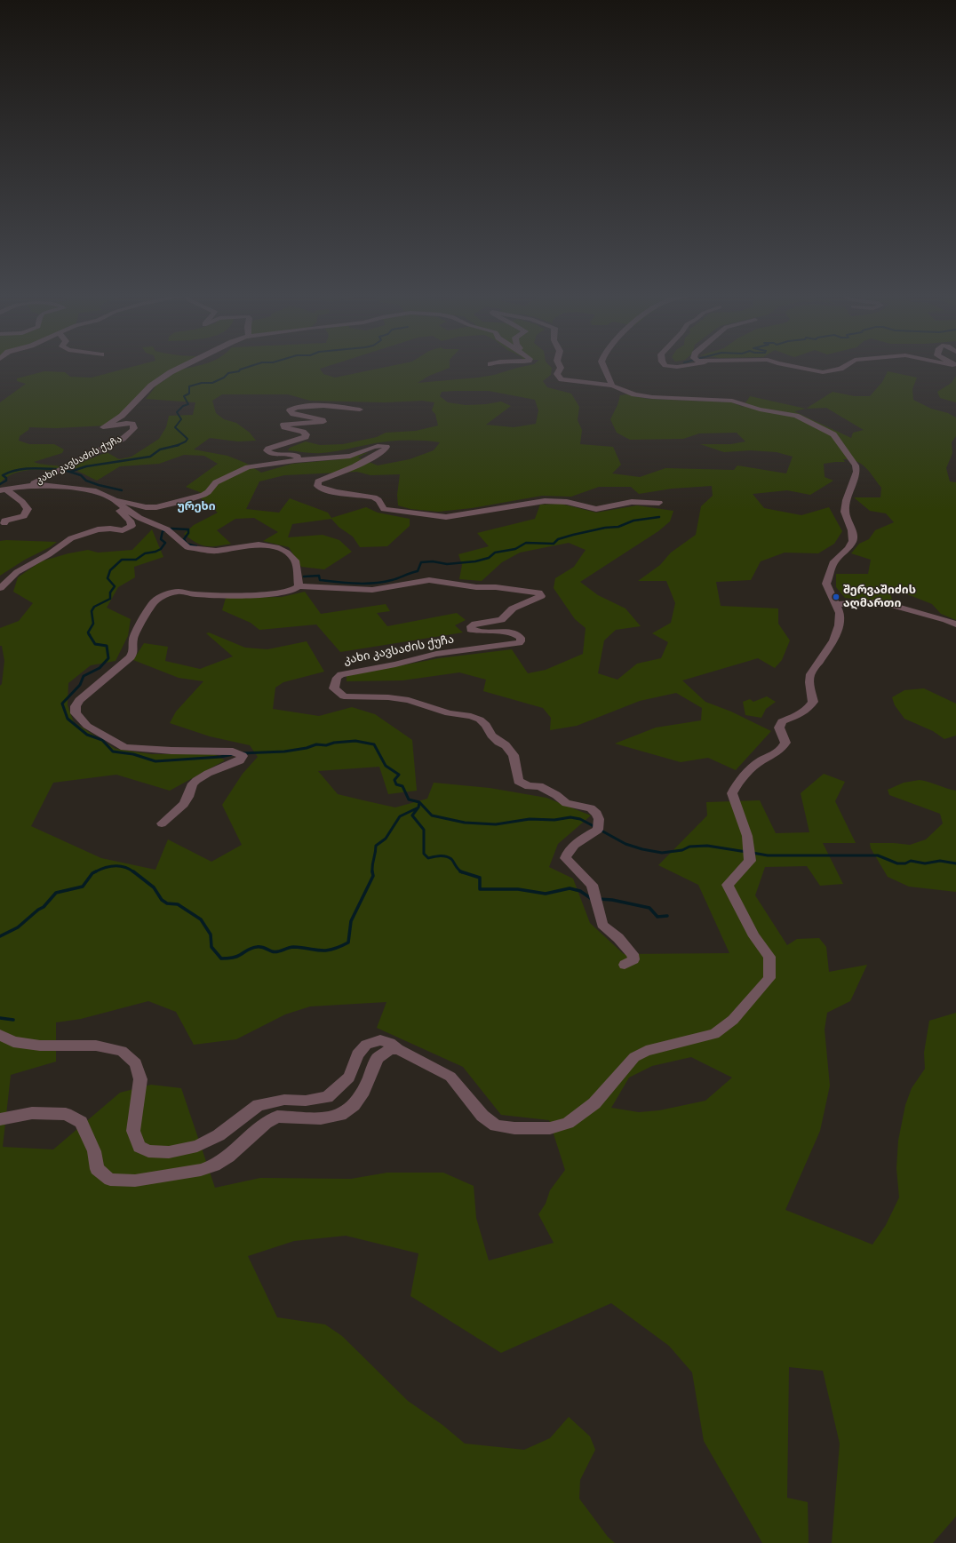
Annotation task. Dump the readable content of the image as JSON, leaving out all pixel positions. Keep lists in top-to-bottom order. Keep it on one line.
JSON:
{"streets":{"street":["კახი კავსაძის ქუჩა"]},"districts":["ურეხი"],"places":["შერვაშიძის აღმართი"]}
